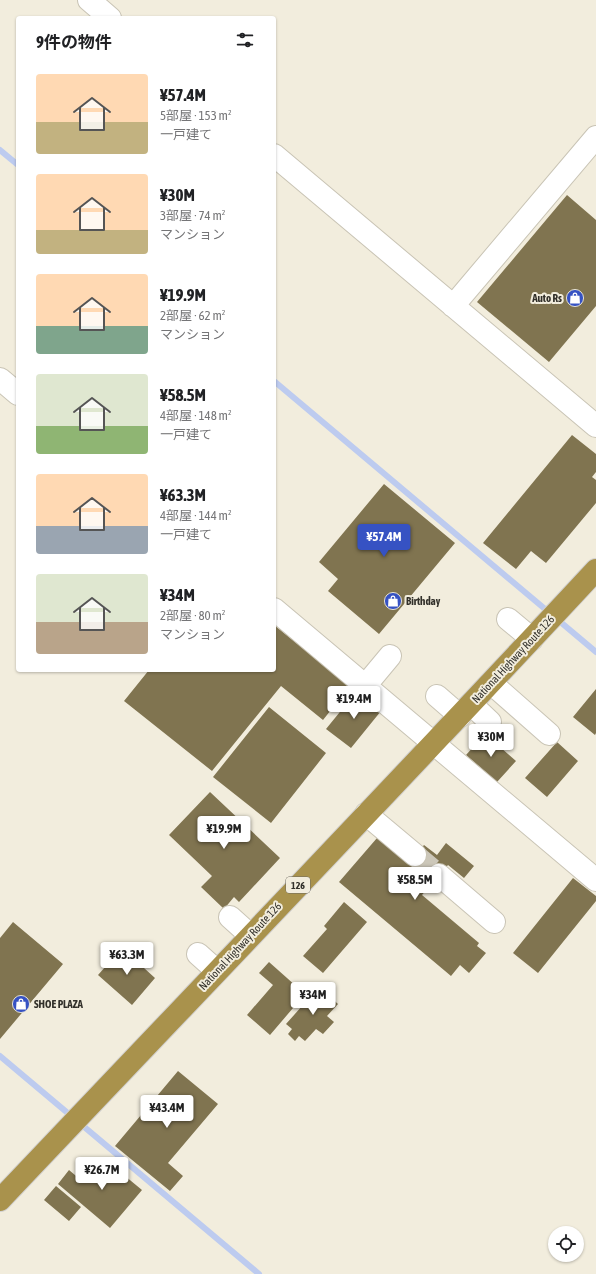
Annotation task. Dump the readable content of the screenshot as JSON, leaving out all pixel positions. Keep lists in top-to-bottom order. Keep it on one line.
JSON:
{"streets":{"highway":["National Highway Route 126","126"]},"places":{"shop":["Auto Rs","Birthday","SHOE PLAZA"]},"page":{"heading":"9件の物件","list":[{"name":"¥57.4M","note":"5部屋 · 153 m² · 一戸建て"},{"name":"¥30M","note":"3部屋 · 74 m² · マンション"},{"name":"¥19.9M","note":"2部屋 · 62 m² · マンション"},{"name":"¥58.5M","note":"4部屋 · 148 m² · 一戸建て"},{"name":"¥63.3M","note":"4部屋 · 144 m² · 一戸建て"},{"name":"¥34M","note":"2部屋 · 80 m² · マンション"}],"price":["¥57.4M","¥19.4M","¥30M","¥19.9M","¥58.5M","¥63.3M","¥34M","¥43.4M","¥26.7M"]}}
